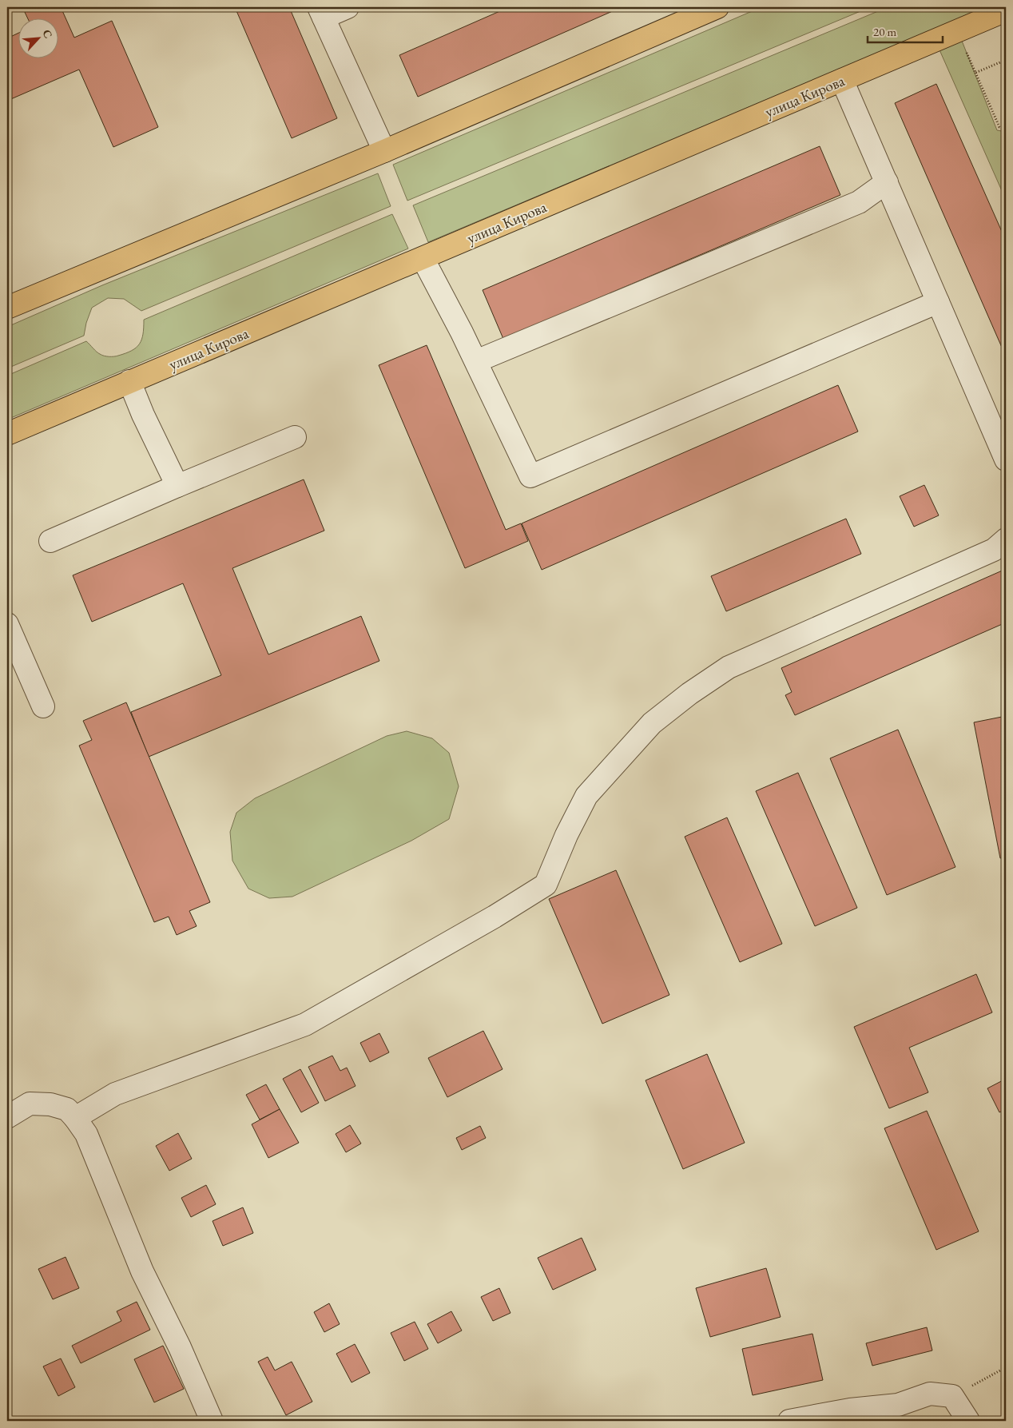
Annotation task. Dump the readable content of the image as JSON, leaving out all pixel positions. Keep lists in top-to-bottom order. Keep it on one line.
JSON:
{"streets":{"main road":["улица Кирова"]},"scale_bar":"20 m","north":"top right"}
